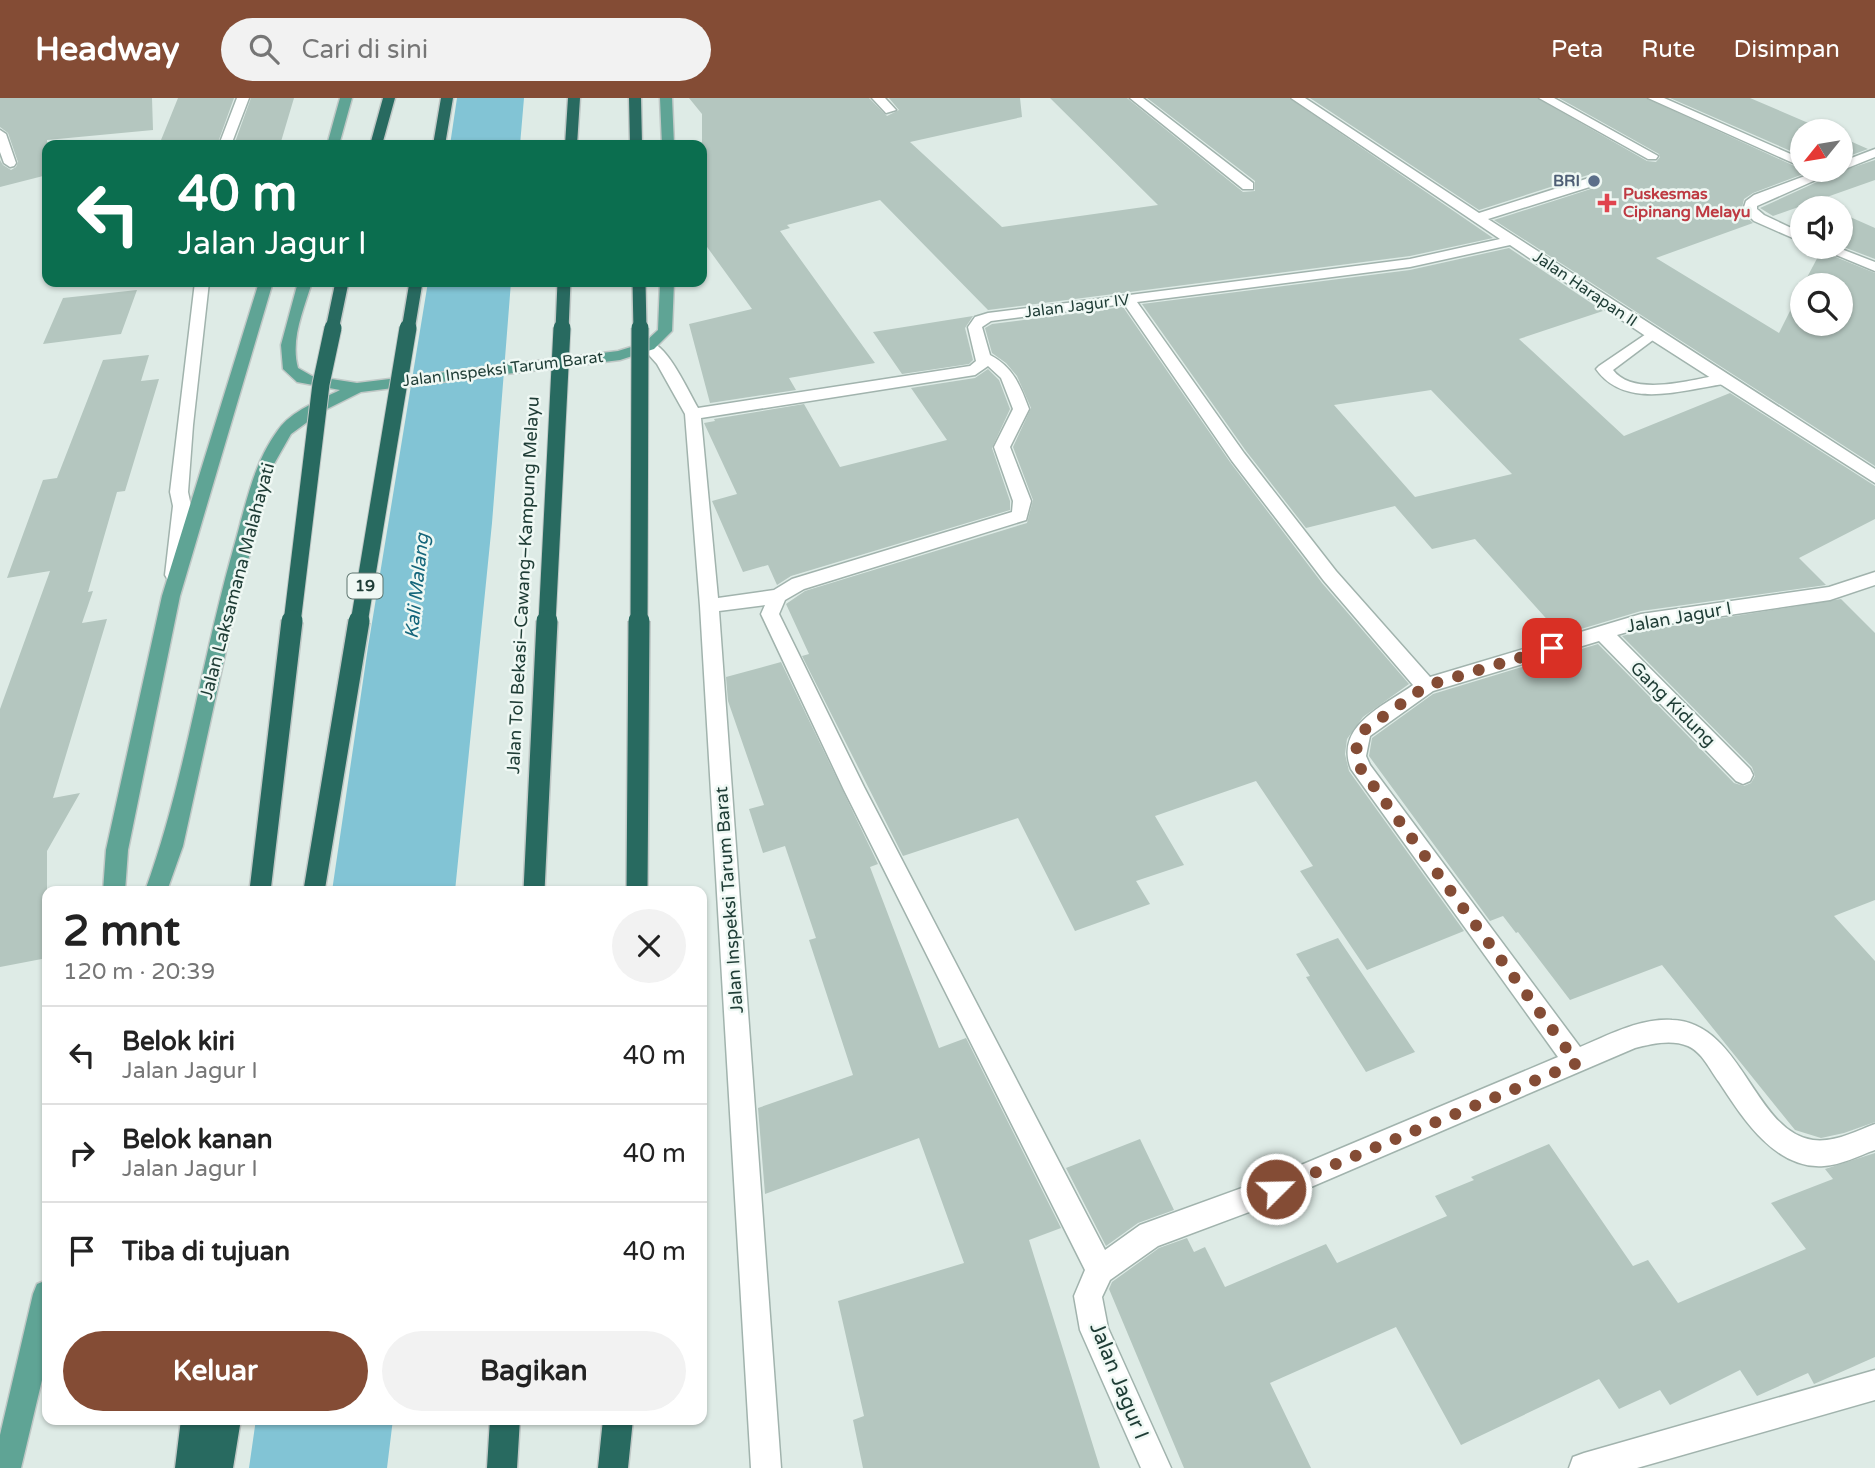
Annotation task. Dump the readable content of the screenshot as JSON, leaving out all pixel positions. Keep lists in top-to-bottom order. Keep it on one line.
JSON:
{"streets":{"highway":["Jalan Tol Bekasi–Cawang–Kampung Melayu","19"],"main road":["Jalan Inspeksi Tarum Barat","Jalan Laksamana Malahayati"],"street":["Jalan Harapan II","Jalan Jagur IV","Jalan Jagur I","Gang Kidung"]},"crossings":[["Jalan Harapan II","Jalan Jagur IV"],["Jalan Inspeksi Tarum Barat","Jalan Laksamana Malahayati"],["Jalan Jagur I","Gang Kidung"]],"water":["Kali Malang"],"places":{"other":["BRI"],"health":["Puskesmas Cipinang Melayu"]},"north":"bottom left","page":{"header":"Headway","search":"Cari di sini","nav":["Peta","Rute","Disimpan"],"turn":["40 m","Jalan Jagur I"],"heading":["2 mnt","120 m · 20:39"],"list":[{"name":"Belok kiri","note":"Jalan Jagur I","value":"40 m"},{"name":"Belok kanan","note":"Jalan Jagur I","value":"40 m"},{"name":"Tiba di tujuan","value":"40 m"}],"buttons":["Keluar","Bagikan"]}}
